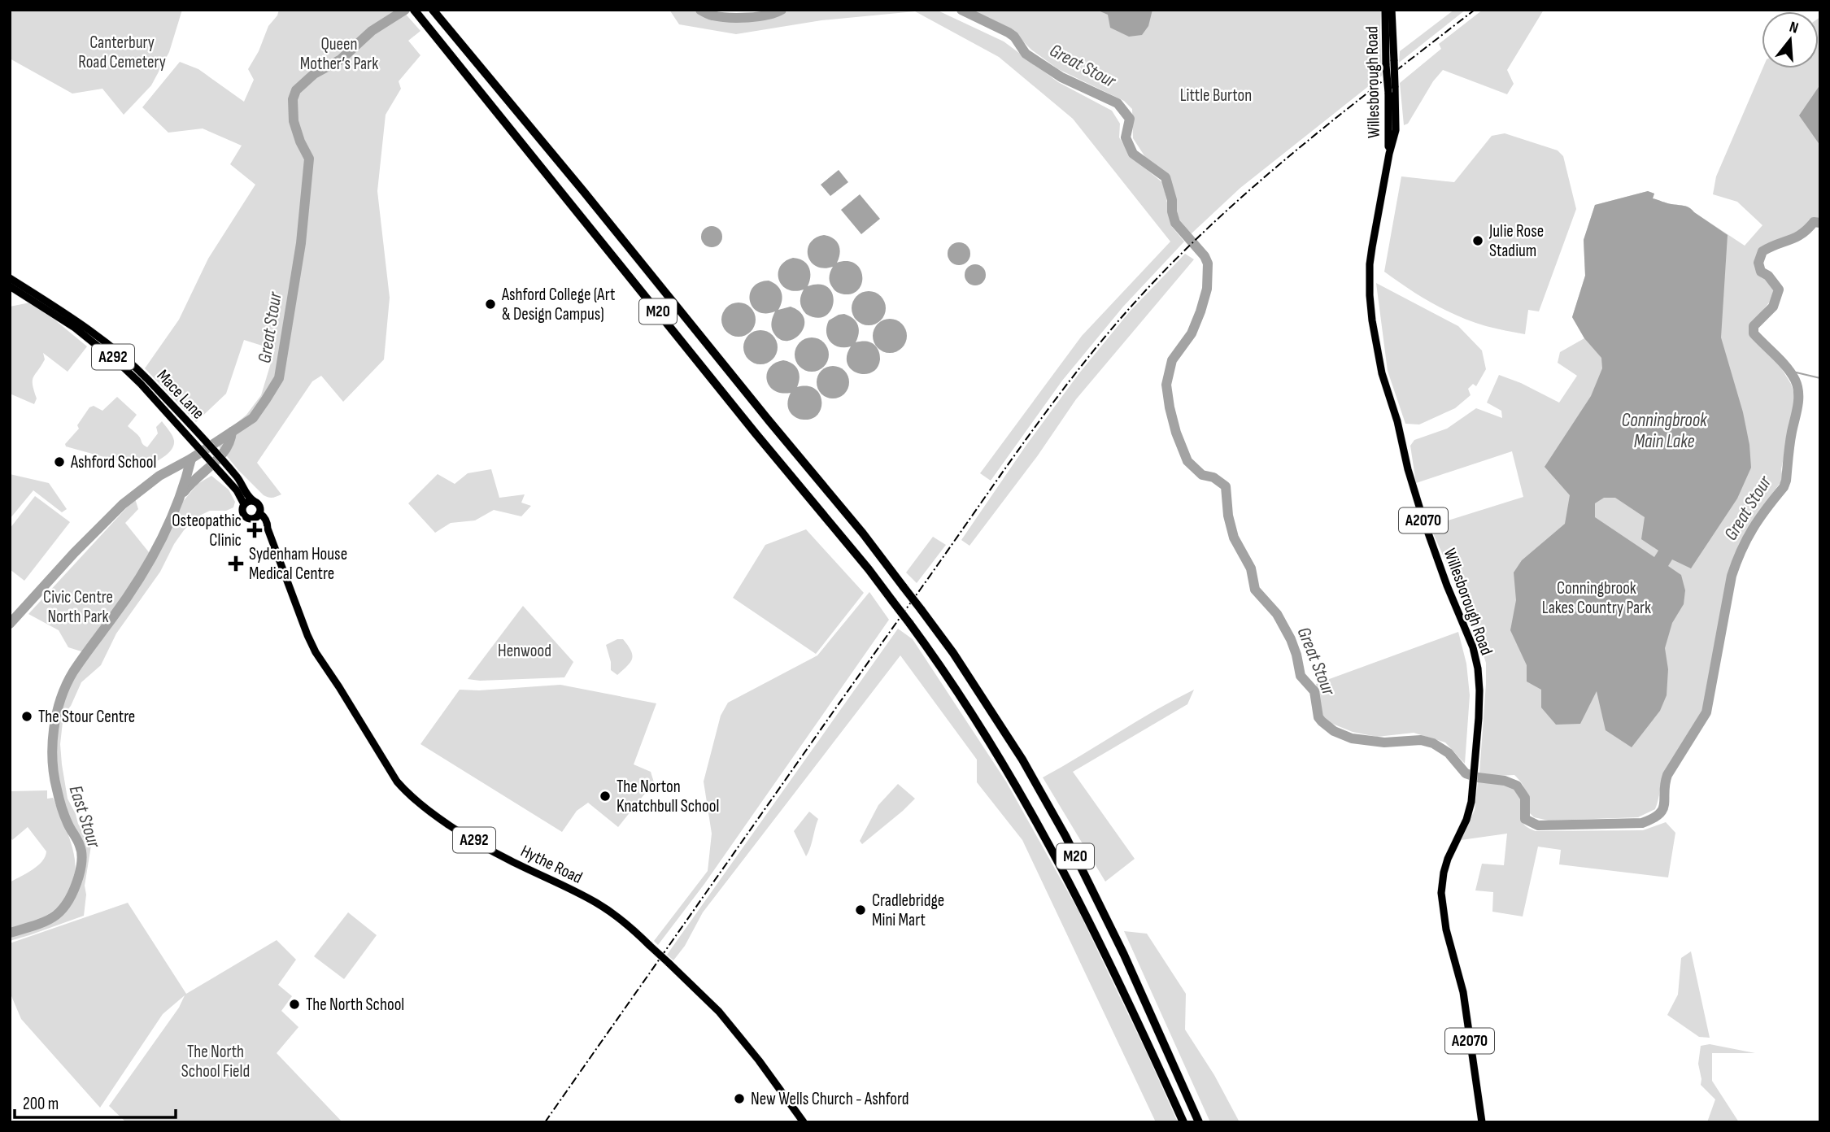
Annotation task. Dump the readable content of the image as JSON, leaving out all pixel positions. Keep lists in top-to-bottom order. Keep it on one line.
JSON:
{"streets":{"highway":["M20"],"main road":["Willesborough Road","A292","Mace Lane","A2070","Hythe Road"]},"crossings":[["Mace Lane","Hythe Road"]],"water":["Great Stour","Conningbrook Main Lake","East Stour"],"parks":["Canterbury Road Cemetery","Queen Mother’s Park","Little Burton","Conningbrook Lakes Country Park","Civic Centre North Park","Henwood","The North School Field"],"places":{"other":["Julie Rose Stadium","Ashford College (Art & Design Campus)","Ashford School","The Stour Centre","The Norton Knatchbull School","Cradlebridge Mini Mart","The North School","New Wells Church - Ashford"],"health":["Osteopathic Clinic","Sydenham House Medical Centre"]},"scale_bar":"200 m","north":"top"}
